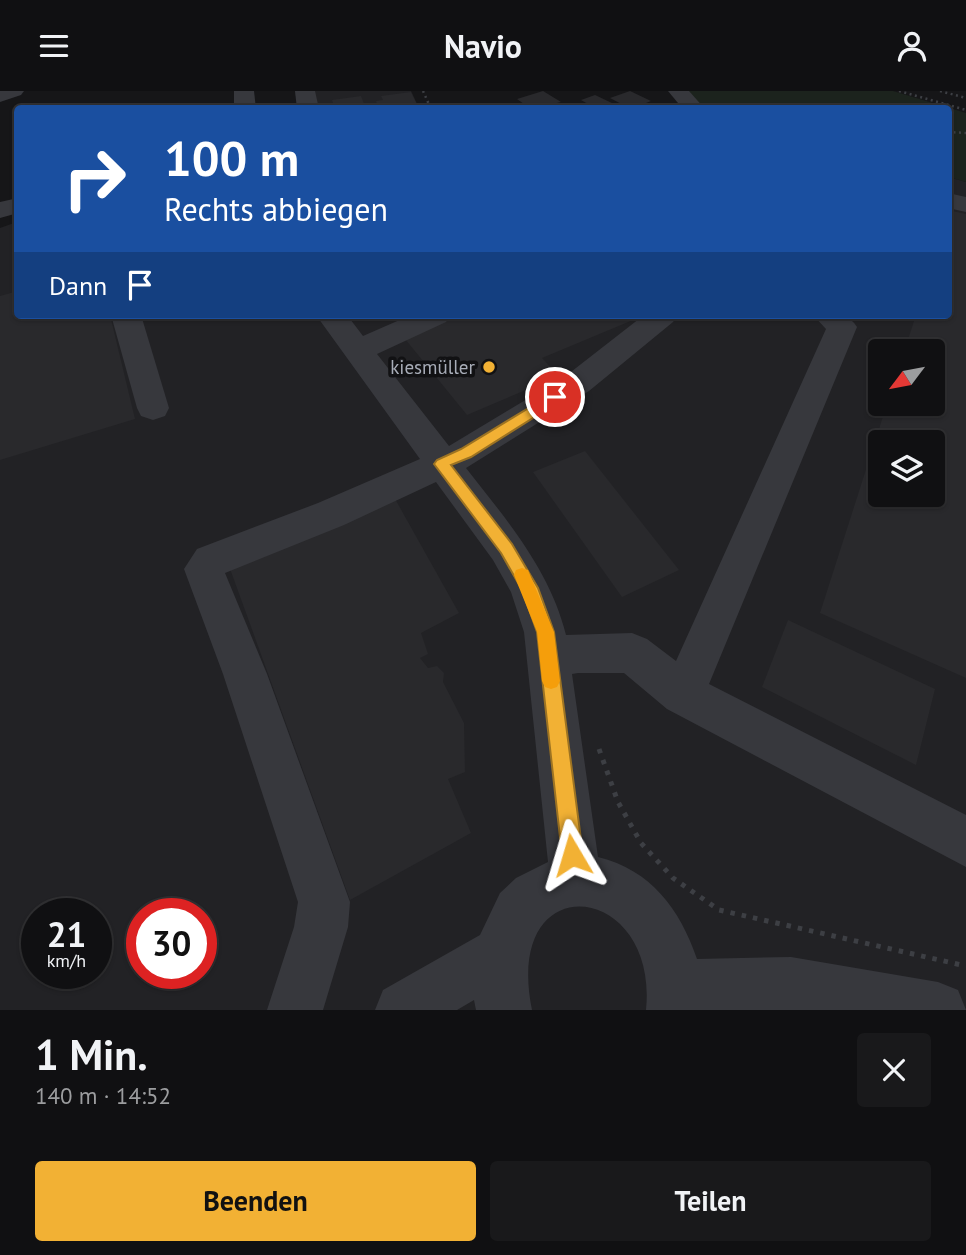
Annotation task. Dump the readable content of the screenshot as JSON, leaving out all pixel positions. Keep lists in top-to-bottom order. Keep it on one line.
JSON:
{"places":["kiesmüller"],"north":"bottom left","page":{"header":"Navio","turn":["100 m","Rechts abbiegen"],"then":"Dann","speed":"21 km/h","limit":"30","heading":["1 Min.","140 m · 14:52"],"buttons":["Beenden","Teilen"]}}
